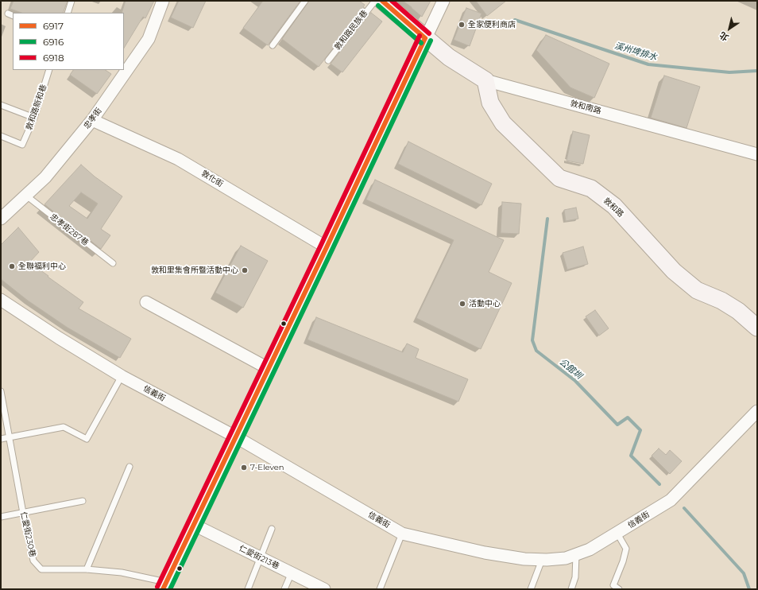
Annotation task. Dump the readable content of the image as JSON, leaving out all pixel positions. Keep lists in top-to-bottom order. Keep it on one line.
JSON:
{"streets":{"street":["敦和南路","忠孝街","敦化街","敦和路","信義街","仁愛街213巷"],"lane":["敦和路民族巷","敦和路新和巷","忠孝街287巷","仁愛街230巷"]},"crossings":[["敦和南路","敦和路"],["忠孝街","敦化街"],["忠孝街","忠孝街287巷"]],"water":["溪州埤排水","公館圳"],"places":["全家便利商店","全聯福利中心","敦和里集會所暨活動中心","活動中心","7-Eleven"],"lines":["transit line 6917","transit line 6918","transit line 6916"],"legend":["6917","6916","6918"],"north":"bottom left"}
